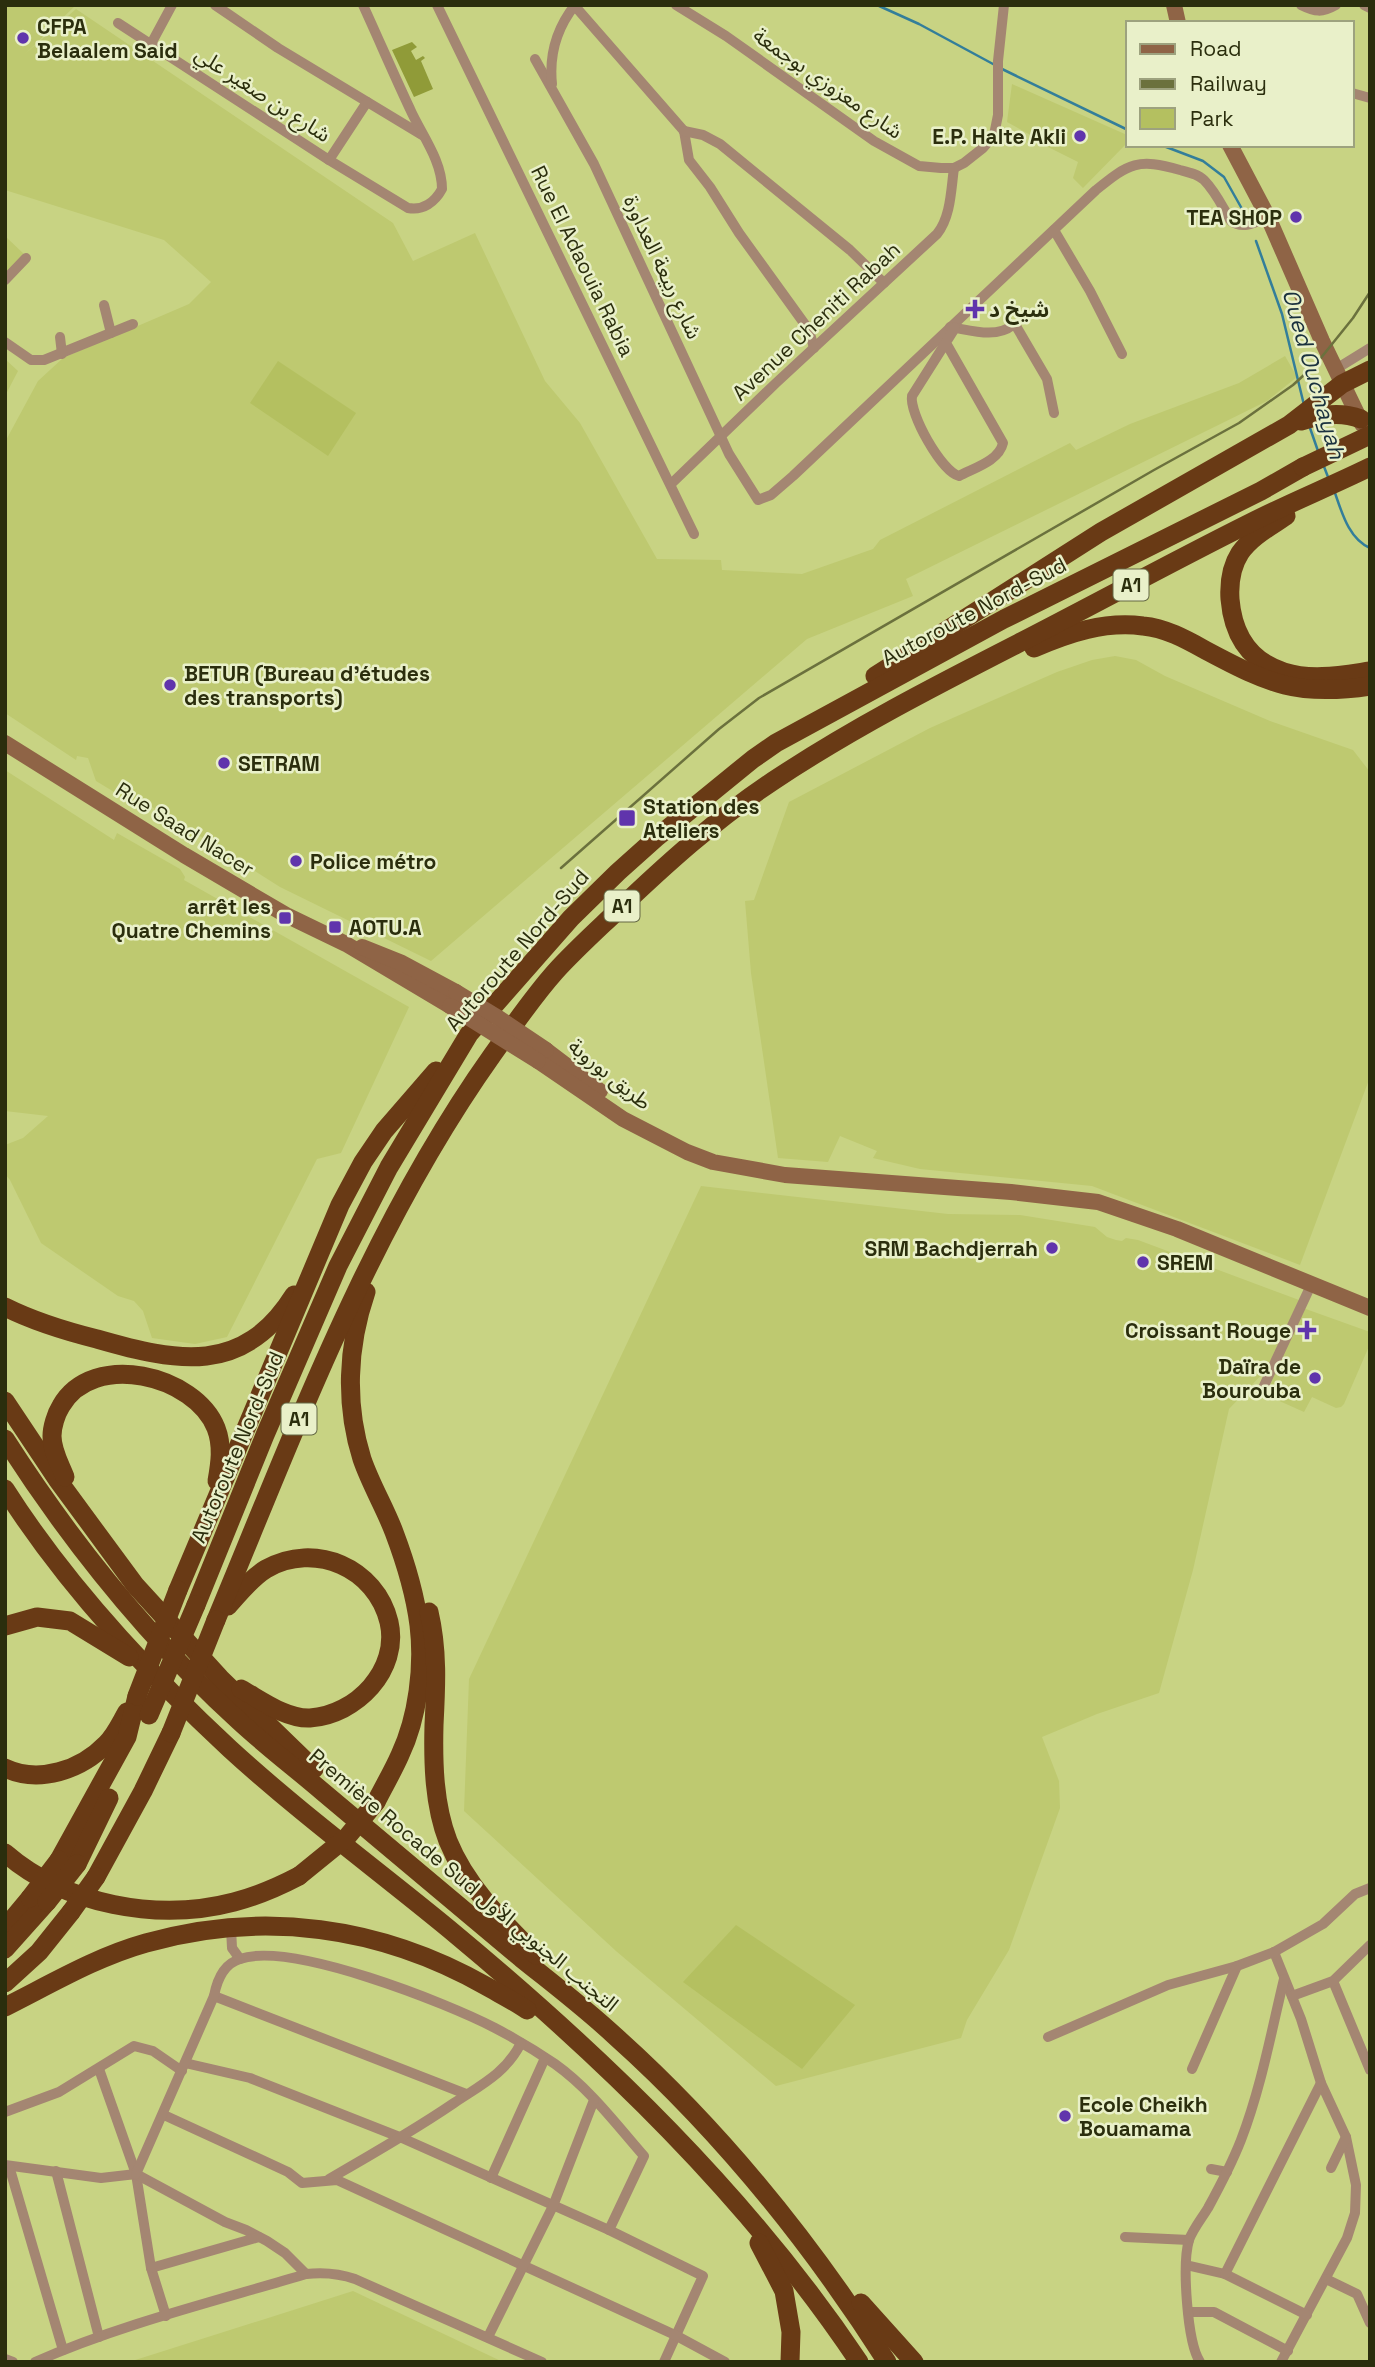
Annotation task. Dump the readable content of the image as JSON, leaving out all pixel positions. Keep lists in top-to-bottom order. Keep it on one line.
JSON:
{"streets":{"highway":["A1","Autoroute Nord-Sud","Première Rocade Sud التجنب الجنوبي الأول"],"main road":["Rue Saad Nacer","طريق بوروبة"],"street":["شارع معزوزي بوجمعة","شارع بن صغير علي","Rue El Adaouia Rabia","شارع ربيعة العداورة","Avenue Cheniti Rabah"]},"crossings":[["شارع معزوزي بوجمعة","Avenue Cheniti Rabah"],["Rue El Adaouia Rabia","Avenue Cheniti Rabah"],["شارع ربيعة العداورة","Avenue Cheniti Rabah"],["Rue Saad Nacer","طريق بوروبة"]],"water":["Oued Ouchayah"],"places":{"other":["CFPA Belaalem Said","E.P. Halte Akli","TEA SHOP","BETUR (Bureau d'études des transports)","SETRAM","Police métro","SRM Bachdjerrah","SREM","Daïra de Bourouba","Ecole Cheikh Bouamama"],"health":["شيخ د","Croissant Rouge"],"transit":["Station des Ateliers","arrêt les Quatre Chemins","AOTU.A"]},"legend":["Road","Railway","Park"]}
